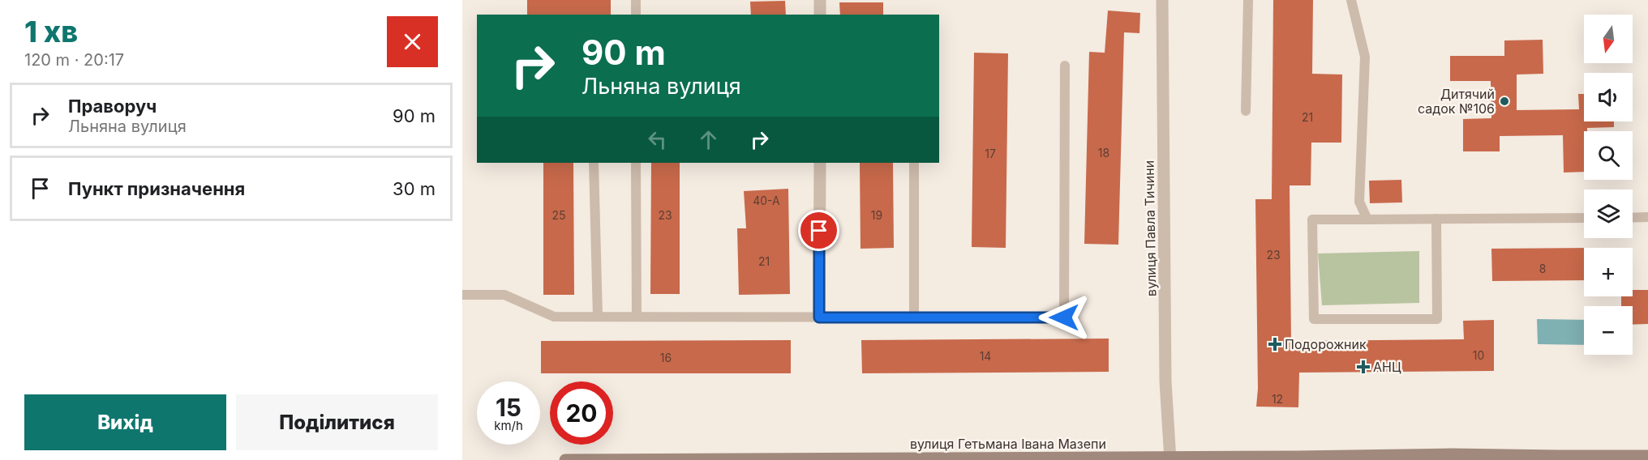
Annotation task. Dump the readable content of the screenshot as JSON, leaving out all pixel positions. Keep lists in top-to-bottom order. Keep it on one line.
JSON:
{"streets":{"main road":["вулиця Гетьмана Івана Мазепи"],"street":["вулиця Павла Тичини"]},"crossings":[["вулиця Павла Тичини","вулиця Гетьмана Івана Мазепи"]],"places":{"other":["Дитячий садок №106"],"health":["Подорожник","АНЦ"]},"house_numbers":["21","18","17","40-А","25","23","19","23","21","8","10","14","16","12"],"north":"bottom","page":{"heading":["1 хв","120 m · 20:17"],"map_buttons":["+","−"],"turn":["90 m","Льняна вулиця"],"list":[{"name":"Праворуч","note":"Льняна вулиця","value":"90 m"},{"name":"Пункт призначення","value":"30 m"}],"speed":"15 km/h","limit":"20","buttons":["Вихід","Поділитися"]}}
